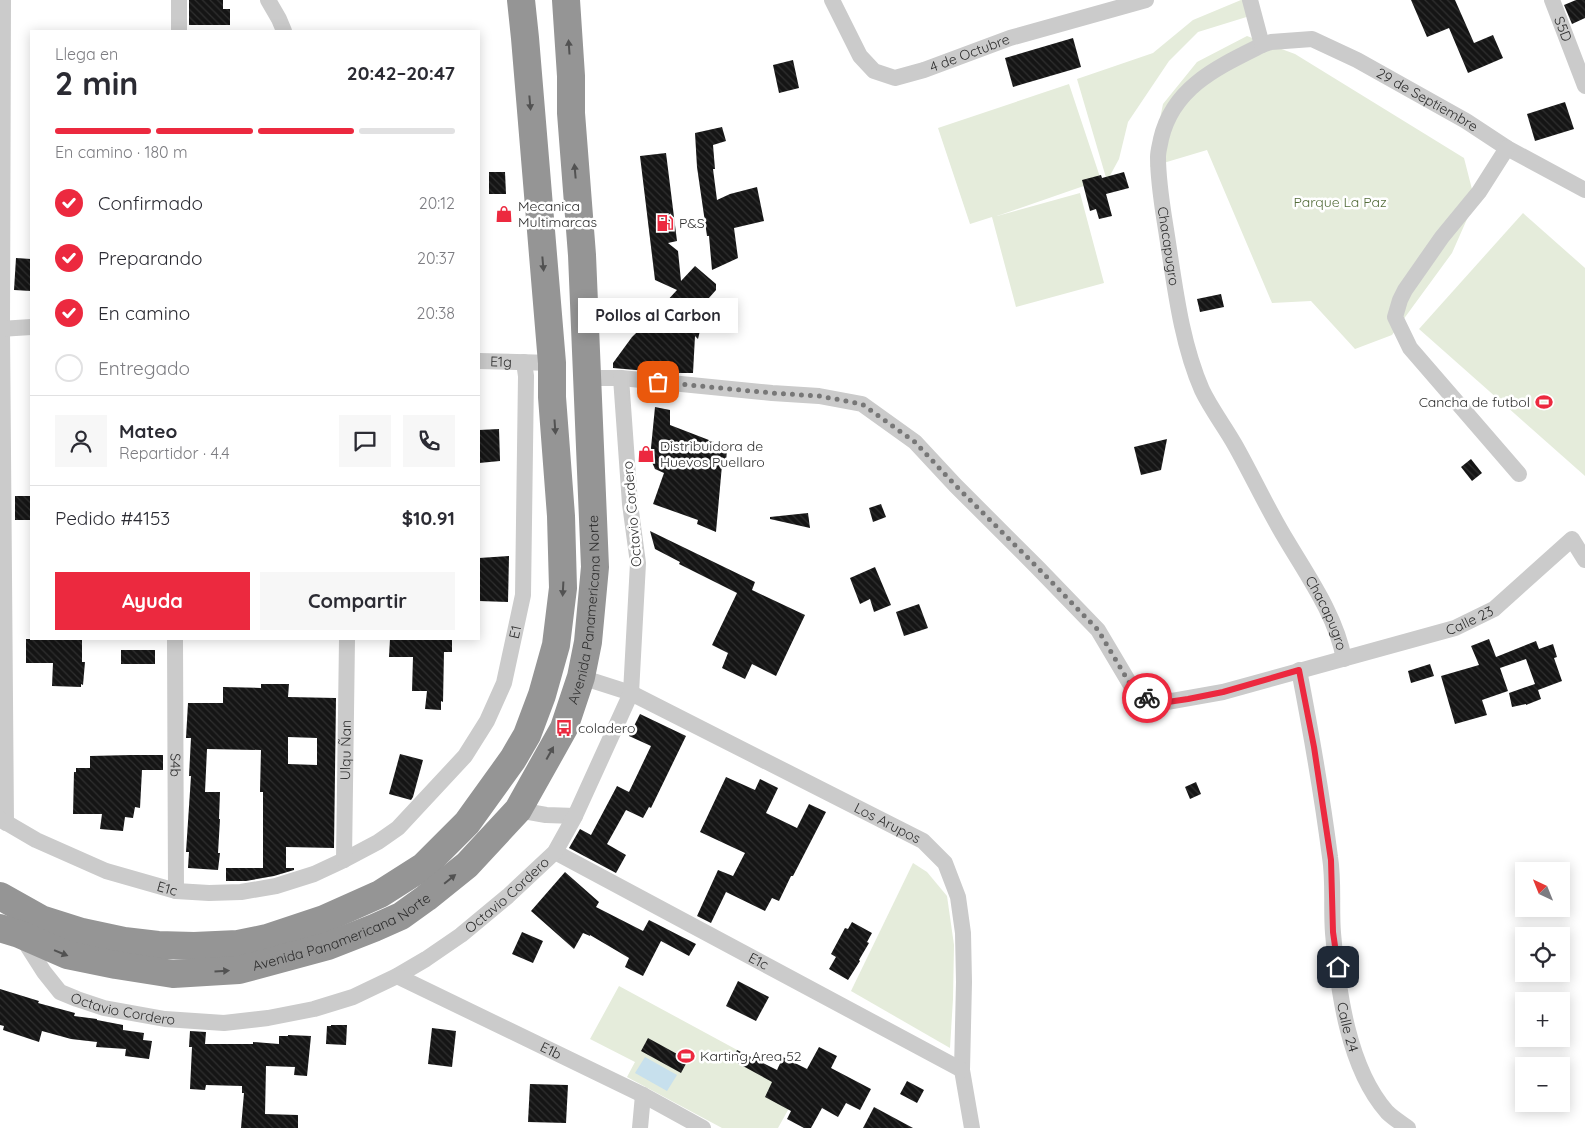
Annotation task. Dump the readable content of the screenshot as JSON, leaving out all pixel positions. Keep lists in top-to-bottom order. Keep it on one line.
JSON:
{"streets":{"highway":["Avenida Panamericana Norte"],"street":["S5D","4 de Octubre","29 de Septiembre","Chacapugro","E1g","Octavio Cordero","Calle 23","E1","Ulqu Ñan","S4b","Los Arupos","E1c","Calle 24","E1b"]},"crossings":[["29 de Septiembre","Chacapugro"],["Chacapugro","Octavio Cordero"],["Chacapugro","Avenida Panamericana Norte"],["Chacapugro","Calle 23"],["Chacapugro","Calle 24"],["E1g","E1"],["Octavio Cordero","Avenida Panamericana Norte"],["Octavio Cordero","Los Arupos"],["Octavio Cordero","E1c"],["Octavio Cordero","E1b"],["Avenida Panamericana Norte","Los Arupos"],["E1","Ulqu Ñan"],["E1","E1c"],["Ulqu Ñan","E1c"],["S4b","E1c"],["Los Arupos","E1c"]],"parks":["Parque La Paz"],"places":{"shop":["Mecanica Multimarcas","Distribuidora de Huevos Puellaro"],"fuel station":["P&S"],"other":["Pollos al Carbon"],"sports":["Cancha de futbol","Karting Area 52"],"bus stop":["coladero"]},"north":"top left","page":{"heading":["2 min","Llega en","20:42–20:47"],"panel":["Mateo","Repartidor · 4.4","Pedido #4153","$10.91"],"bar":"En camino · 180 m","list":[["Confirmado","20:12"],["Preparando","20:37"],["En camino","20:38"],"Entregado"],"bubble":"Pollos al Carbon","buttons":["Ayuda","Compartir"],"map_buttons":["+","−"]}}
